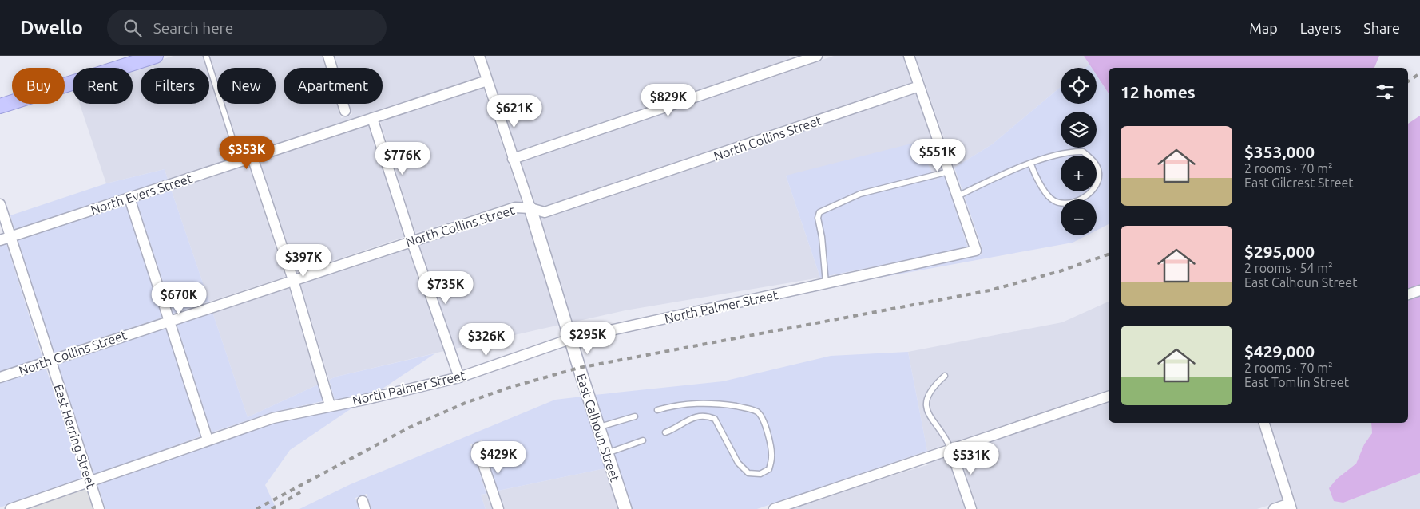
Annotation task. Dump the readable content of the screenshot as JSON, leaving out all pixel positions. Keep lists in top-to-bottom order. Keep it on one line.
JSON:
{"streets":{"street":["North Collins Street","North Evers Street","North Palmer Street","East Calhoun Street","East Herring Street"]},"crossings":[["North Collins Street","East Calhoun Street"],["North Collins Street","East Herring Street"],["North Evers Street","East Herring Street"],["North Palmer Street","East Calhoun Street"],["North Palmer Street","East Herring Street"]],"page":{"header":"Dwello","search":"Search here","nav":["Map","Layers","Share"],"map_buttons":["+","−"],"chip":["Buy","Rent","Filters","New","Apartment"],"heading":"12 homes","price":["$829K","$621K","$353K","$551K","$776K","$397K","$735K","$670K","$295K","$326K","$429K","$531K"],"list":[{"name":"$353,000","note":"2 rooms · 70 m² · East Gilcrest Street"},{"name":"$295,000","note":"2 rooms · 54 m² · East Calhoun Street"},{"name":"$429,000","note":"2 rooms · 70 m² · East Tomlin Street"}]}}
